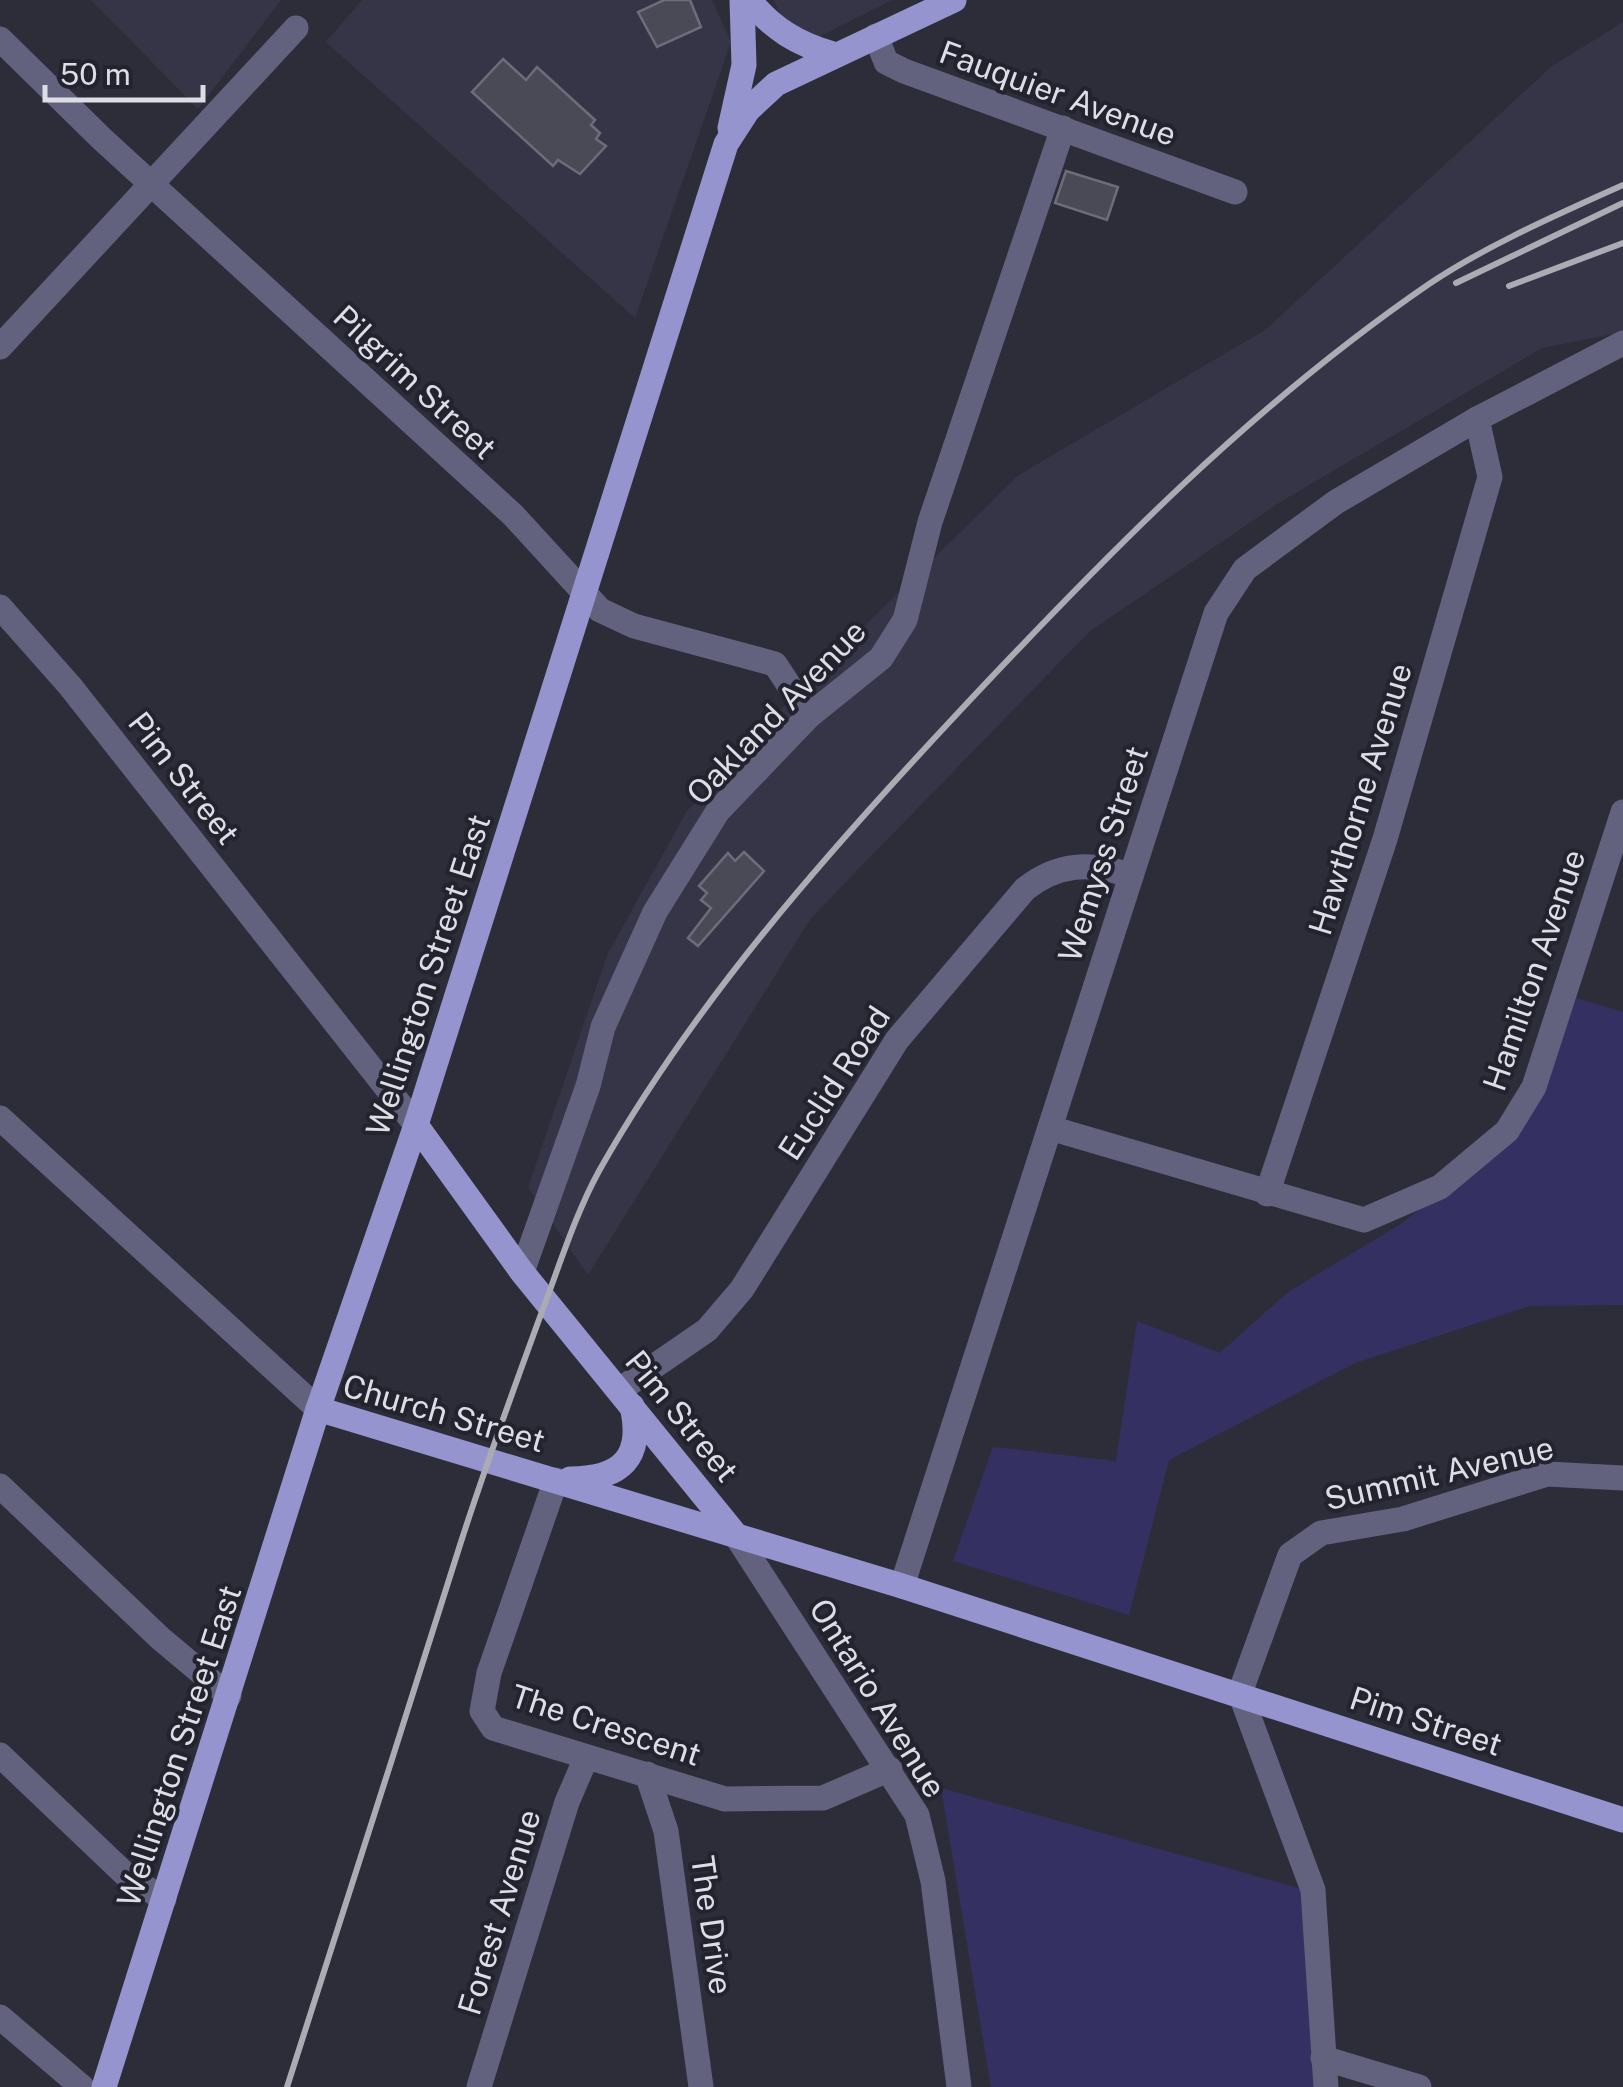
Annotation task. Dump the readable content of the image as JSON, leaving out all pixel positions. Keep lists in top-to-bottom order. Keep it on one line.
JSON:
{"streets":{"main road":["Pim Street","Wellington Street East","Church Street"],"street":["Fauquier Avenue","Pilgrim Street","Oakland Avenue","Hawthorne Avenue","Wemyss Street","Hamilton Avenue","Euclid Road","Summit Avenue","Ontario Avenue","The Crescent","Forest Avenue","The Drive"]},"crossings":[["Fauquier Avenue","Oakland Avenue"],["Fauquier Avenue","Wellington Street East"],["Pilgrim Street","Oakland Avenue"],["Pilgrim Street","Wellington Street East"],["Oakland Avenue","Pim Street"],["Pim Street","Wemyss Street"],["Pim Street","Wellington Street East"],["Pim Street","Euclid Road"],["Pim Street","Church Street"],["Pim Street","Summit Avenue"],["Pim Street","Ontario Avenue"],["Hawthorne Avenue","Wemyss Street"],["Hawthorne Avenue","Hamilton Avenue"],["Wemyss Street","Hamilton Avenue"],["Wemyss Street","Euclid Road"],["Wellington Street East","Church Street"],["Church Street","Ontario Avenue"],["Church Street","The Crescent"],["Ontario Avenue","The Crescent"],["The Crescent","Forest Avenue"],["The Crescent","The Drive"]],"scale_bar":"50 m"}
